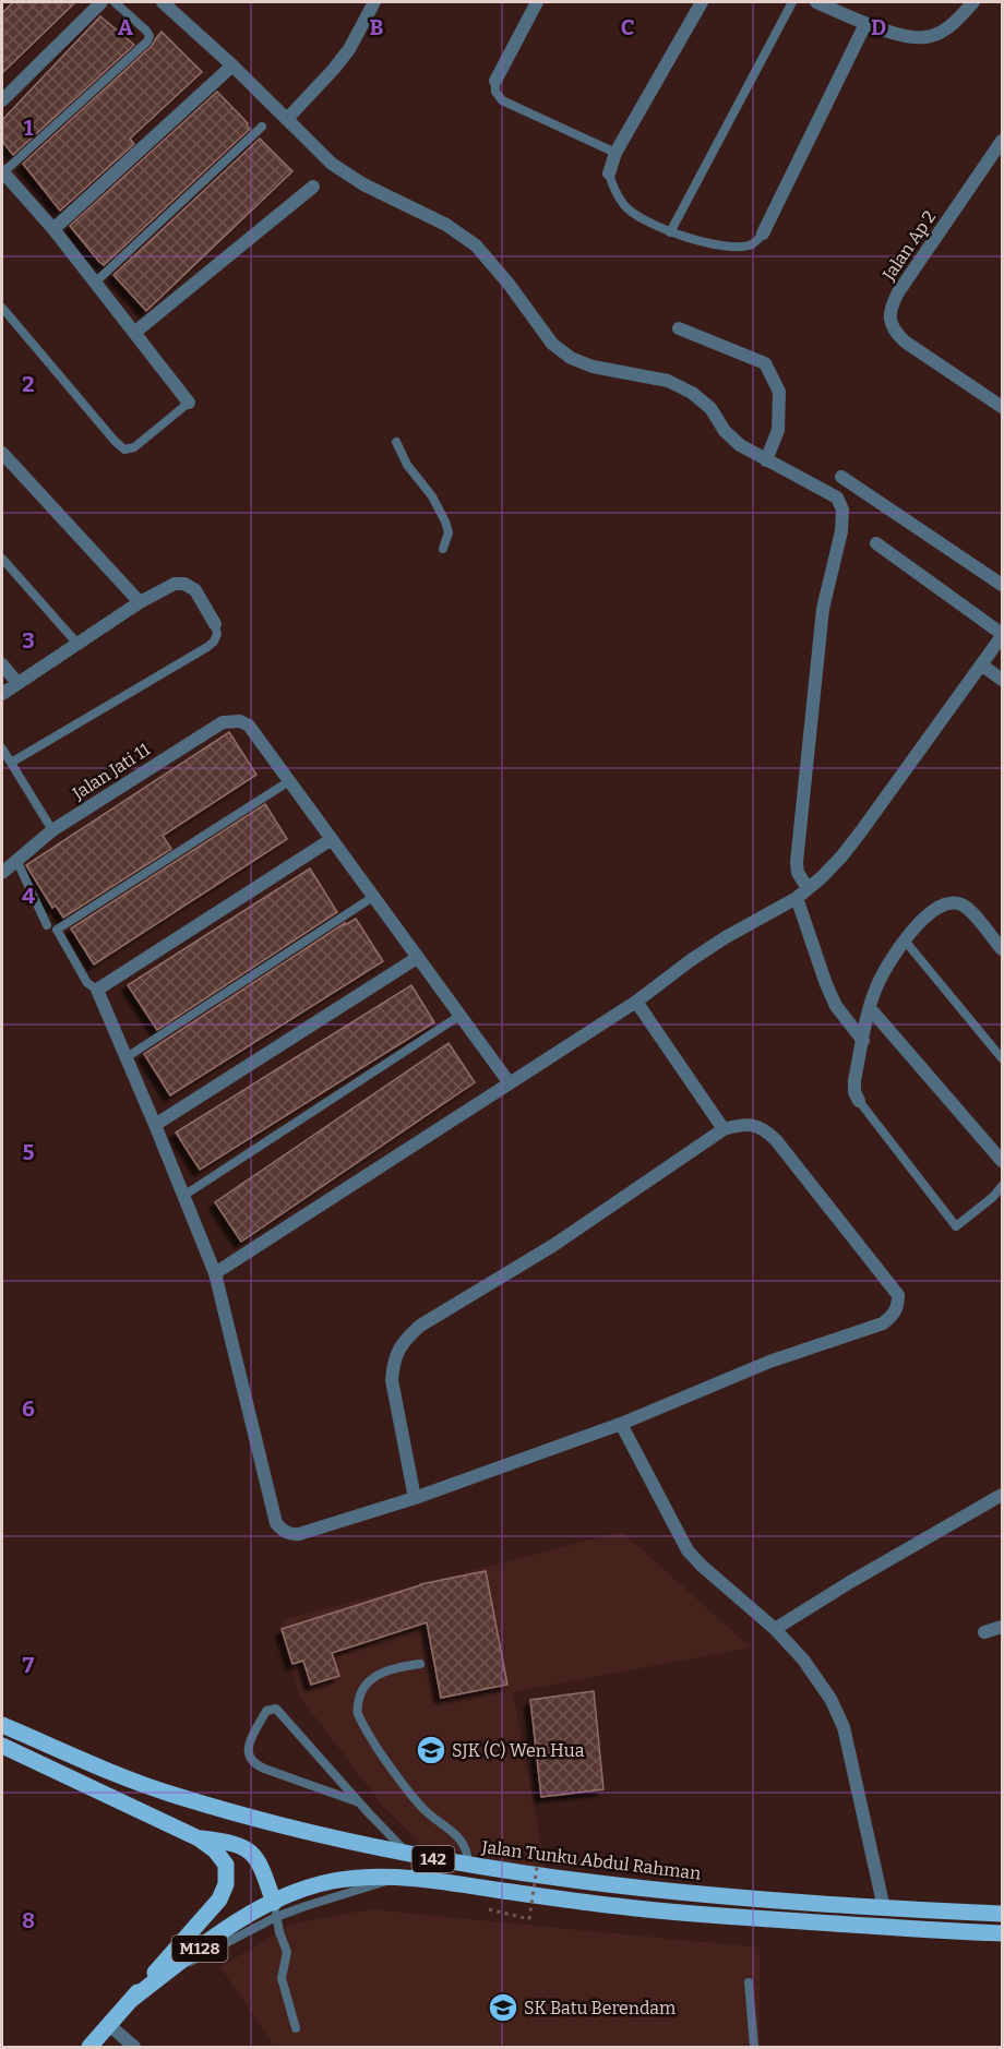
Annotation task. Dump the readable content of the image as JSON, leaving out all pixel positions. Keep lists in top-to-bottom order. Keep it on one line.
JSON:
{"streets":{"main road":["142","Jalan Tunku Abdul Rahman","M128"],"street":["Jalan Ap 2","Jalan Jati 11"]},"crossings":[["142","M128"]],"places":{"school or university":["SJK (C) Wen Hua","SK Batu Berendam"]},"grid":{"columns":["A","B","C","D"],"rows":["1","2","3","4","5","6","7","8"]}}
